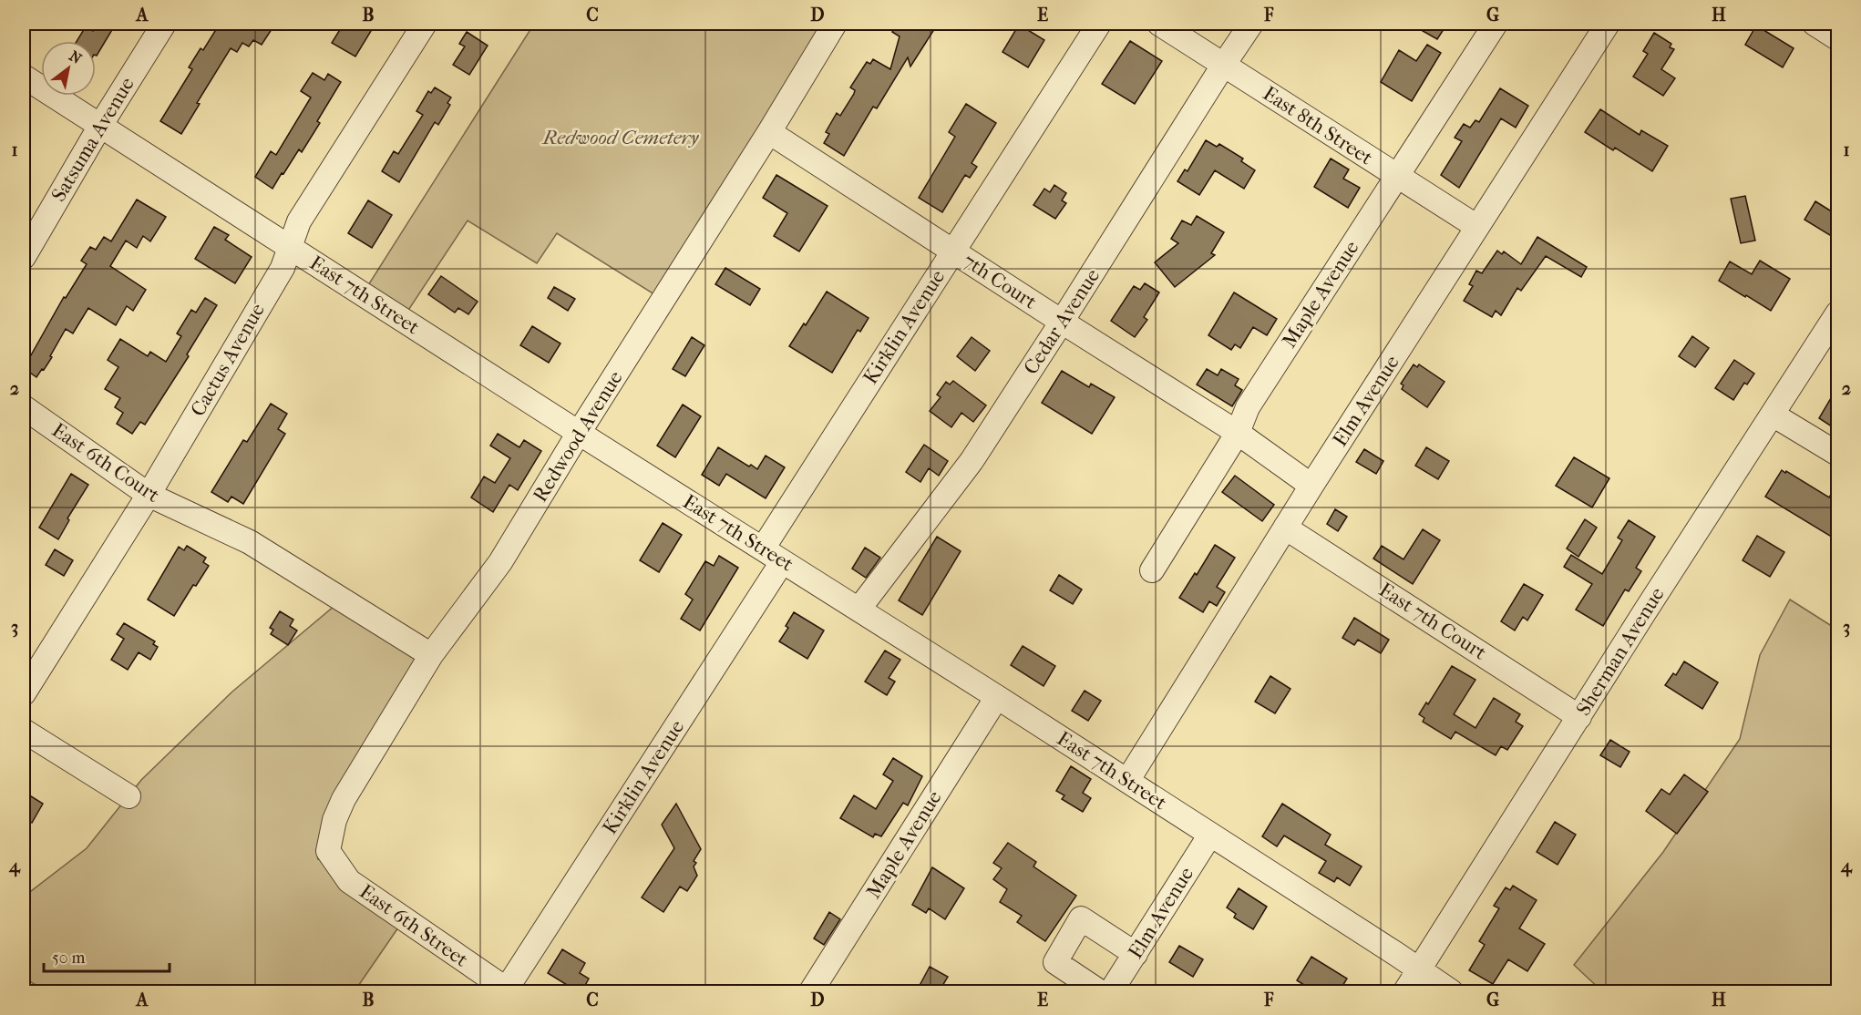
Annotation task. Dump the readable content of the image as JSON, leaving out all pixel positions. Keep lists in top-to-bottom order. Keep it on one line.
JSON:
{"streets":{"street":["East 8th Street","Satsuma Avenue","7th Court","Maple Avenue","East 7th Street","Cedar Avenue","Kirklin Avenue","Cactus Avenue","Elm Avenue","Redwood Avenue","East 6th Court","East 7th Court","Sherman Avenue","East 6th Street"]},"crossings":[["East 8th Street","Maple Avenue"],["East 8th Street","Cedar Avenue"],["East 8th Street","Elm Avenue"],["Satsuma Avenue","East 7th Street"],["7th Court","Maple Avenue"],["7th Court","Cedar Avenue"],["7th Court","Kirklin Avenue"],["7th Court","Elm Avenue"],["7th Court","Redwood Avenue"],["Maple Avenue","East 7th Street"],["East 7th Street","Cedar Avenue"],["East 7th Street","Kirklin Avenue"],["East 7th Street","Cactus Avenue"],["East 7th Street","Elm Avenue"],["East 7th Street","Redwood Avenue"],["East 7th Street","Sherman Avenue"],["Kirklin Avenue","East 6th Street"],["Cactus Avenue","East 6th Court"],["Elm Avenue","East 7th Court"],["Redwood Avenue","East 6th Court"],["Redwood Avenue","East 6th Street"],["East 7th Court","Sherman Avenue"]],"parks":["Redwood Cemetery"],"scale_bar":"50 m","north":"top right","grid":{"columns":["A","B","C","D","E","F","G","H"],"rows":["1","2","3","4"]}}
